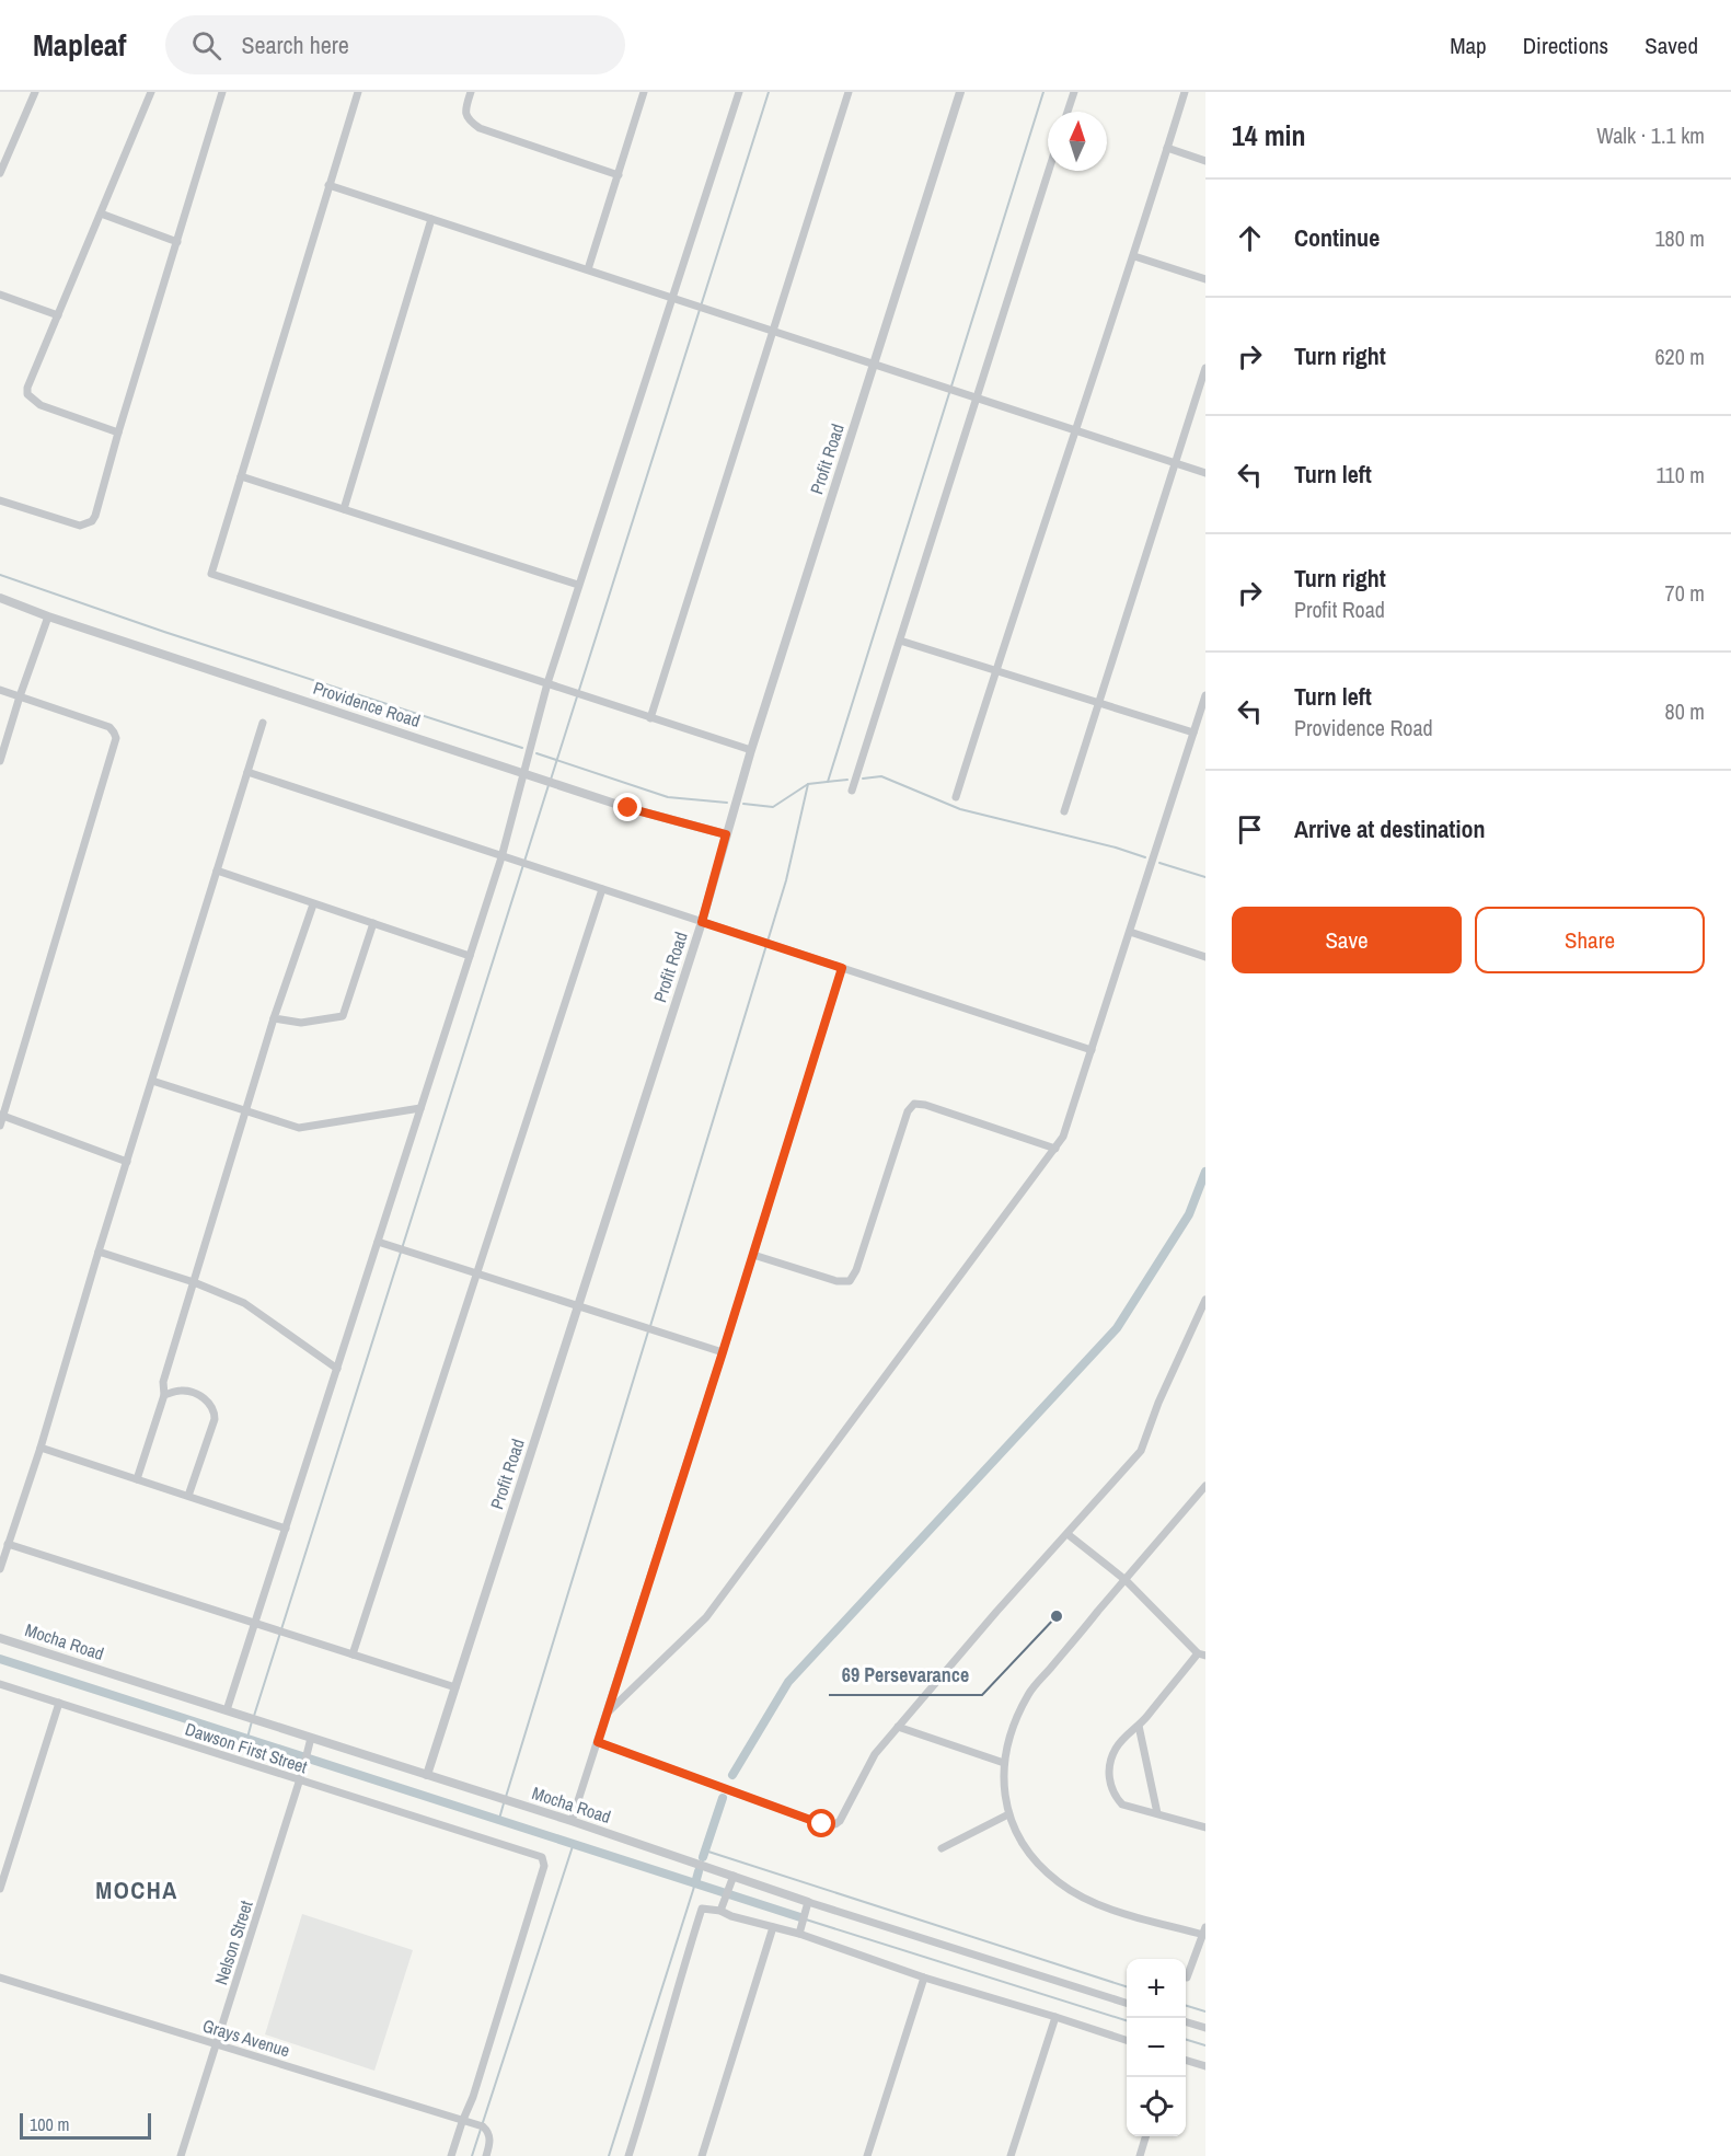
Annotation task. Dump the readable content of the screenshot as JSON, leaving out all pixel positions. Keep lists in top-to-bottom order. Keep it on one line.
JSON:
{"streets":{"street":["Profit Road","Providence Road","Mocha Road","Dawson First Street","Nelson Street","Grays Avenue"]},"crossings":[["Profit Road","Providence Road"],["Profit Road","Mocha Road"],["Mocha Road","Nelson Street"],["Dawson First Street","Nelson Street"],["Dawson First Street","Grays Avenue"],["Nelson Street","Grays Avenue"]],"districts":["MOCHA"],"places":["69 Persevarance"],"scale_bar":"100 m","north":"top","page":{"header":"Mapleaf","search":"Search here","nav":["Map","Directions","Saved"],"heading":["14 min","Walk · 1.1 km"],"list":[["Continue","180 m"],["Turn right","620 m"],["Turn left","110 m"],["Turn right","Profit Road","70 m"],["Turn left","Providence Road","80 m"],"Arrive at destination"],"buttons":["Save","Share"],"map_buttons":["+","−"],"scale":"100 m"}}
